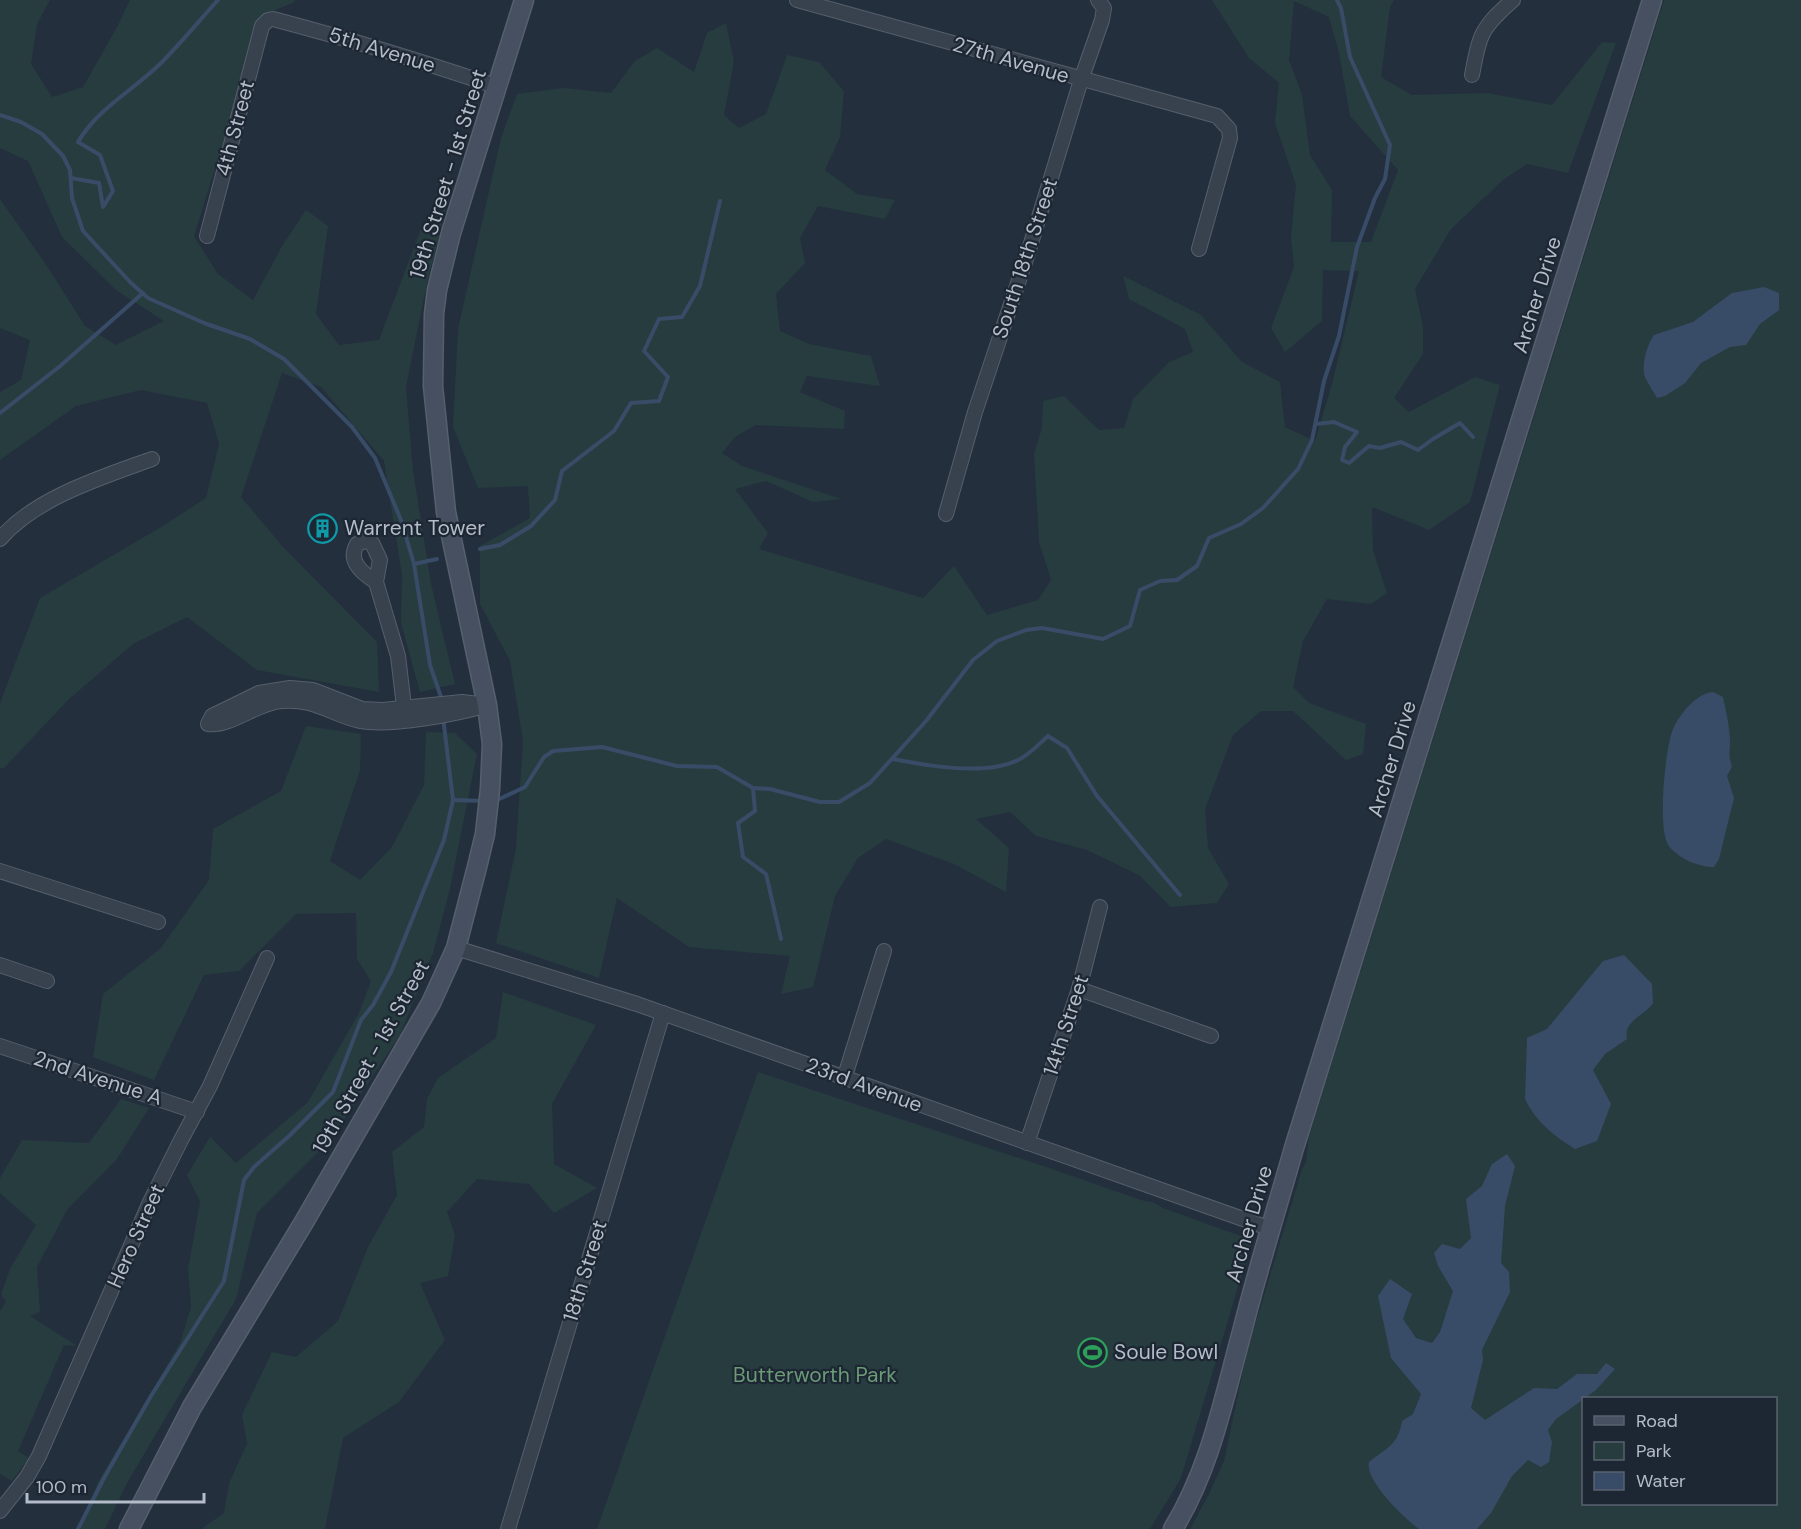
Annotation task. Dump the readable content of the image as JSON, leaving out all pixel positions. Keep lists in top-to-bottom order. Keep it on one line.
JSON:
{"streets":{"main road":["19th Street - 1st Street","Archer Drive"],"street":["5th Avenue","27th Avenue","4th Street","South 18th Street","14th Street","2nd Avenue A","23rd Avenue","Hero Street","18th Street"]},"crossings":[["5th Avenue","4th Street"],["5th Avenue","19th Street - 1st Street"],["27th Avenue","South 18th Street"],["19th Street - 1st Street","23rd Avenue"],["Archer Drive","23rd Avenue"],["14th Street","23rd Avenue"],["2nd Avenue A","Hero Street"],["23rd Avenue","18th Street"]],"parks":["Butterworth Park"],"places":{"building":["Warrent Tower"],"sports":["Soule Bowl"]},"legend":["Road","Park","Water"],"scale_bar":"100 m"}
